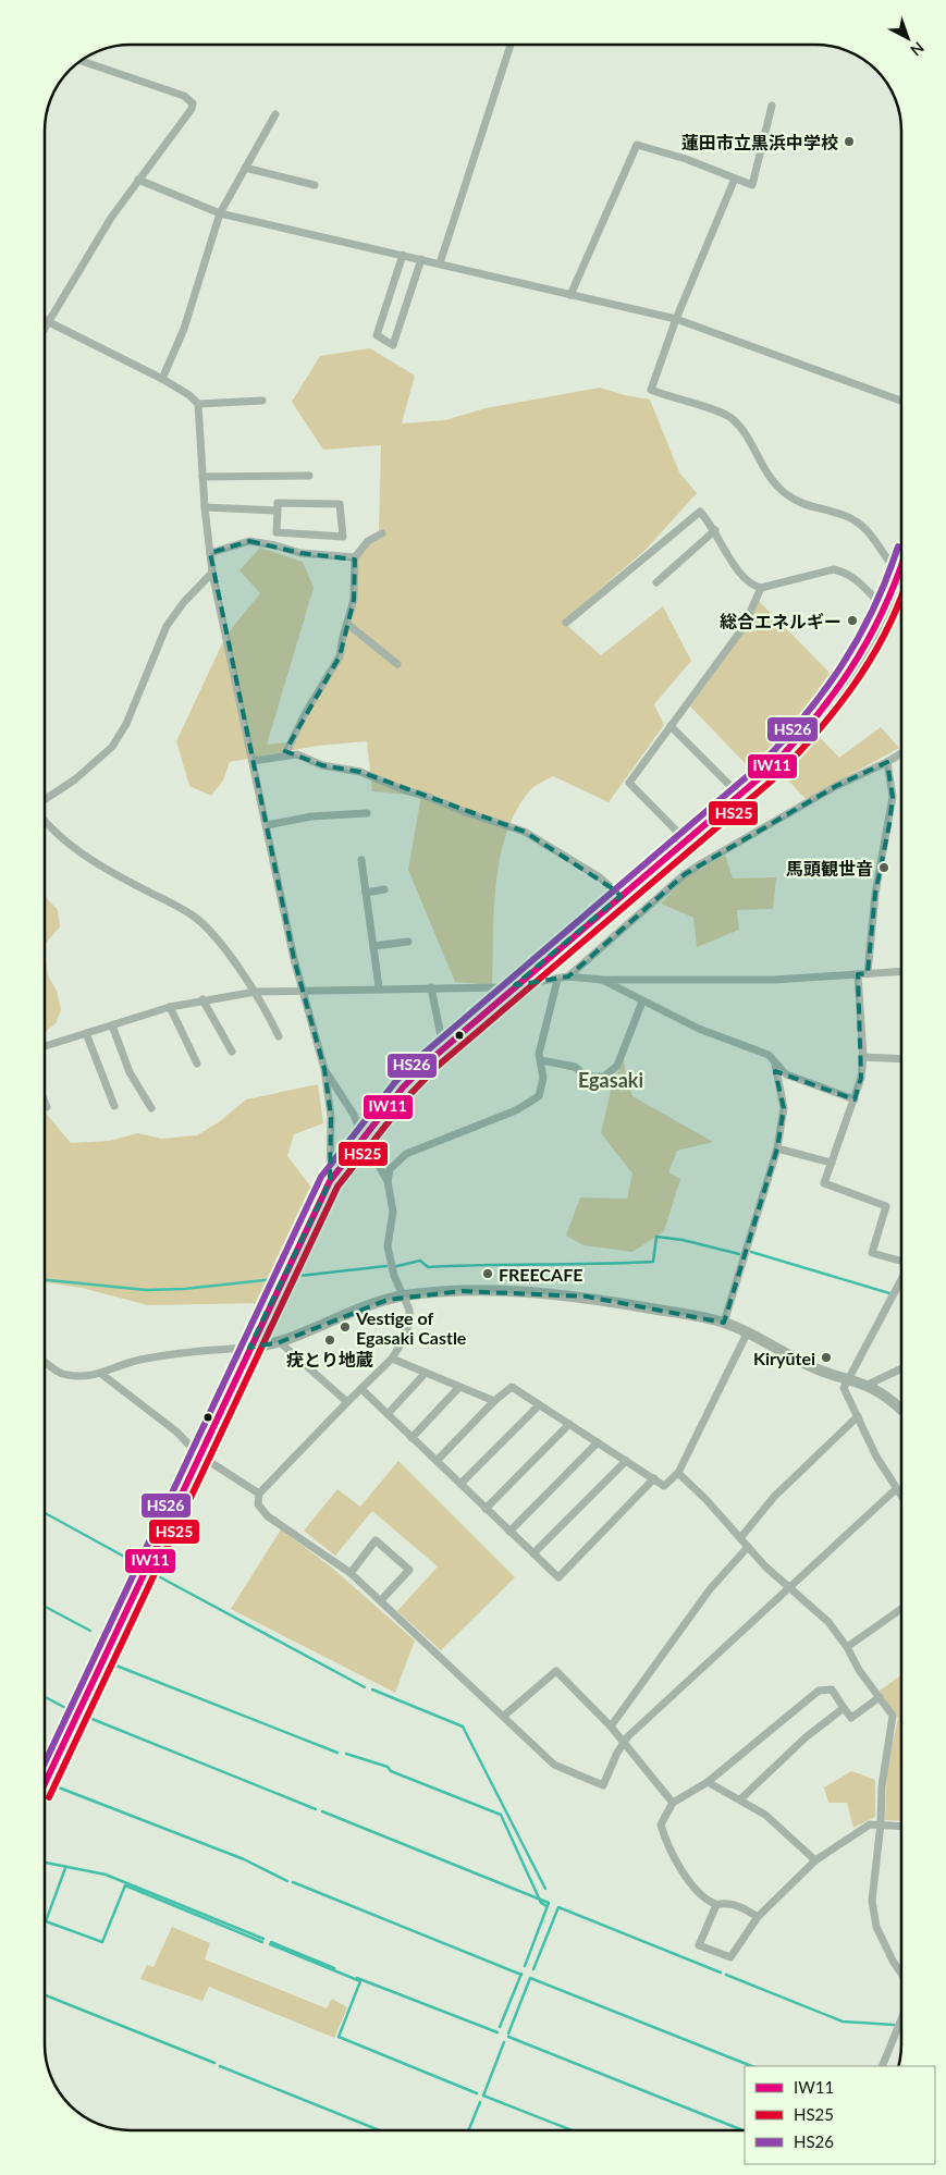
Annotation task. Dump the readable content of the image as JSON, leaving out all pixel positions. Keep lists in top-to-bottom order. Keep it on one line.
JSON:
{"districts":["Egasaki"],"places":["蓮田市立黒浜中学校","総合エネルギー","馬頭観世音","FREECAFE","Vestige of Egasaki Castle","疣とり地蔵","Kiryūtei"],"lines":["transit line HS26","transit line IW11","transit line HS25"],"legend":["IW11","HS25","HS26"],"north":"bottom right"}
